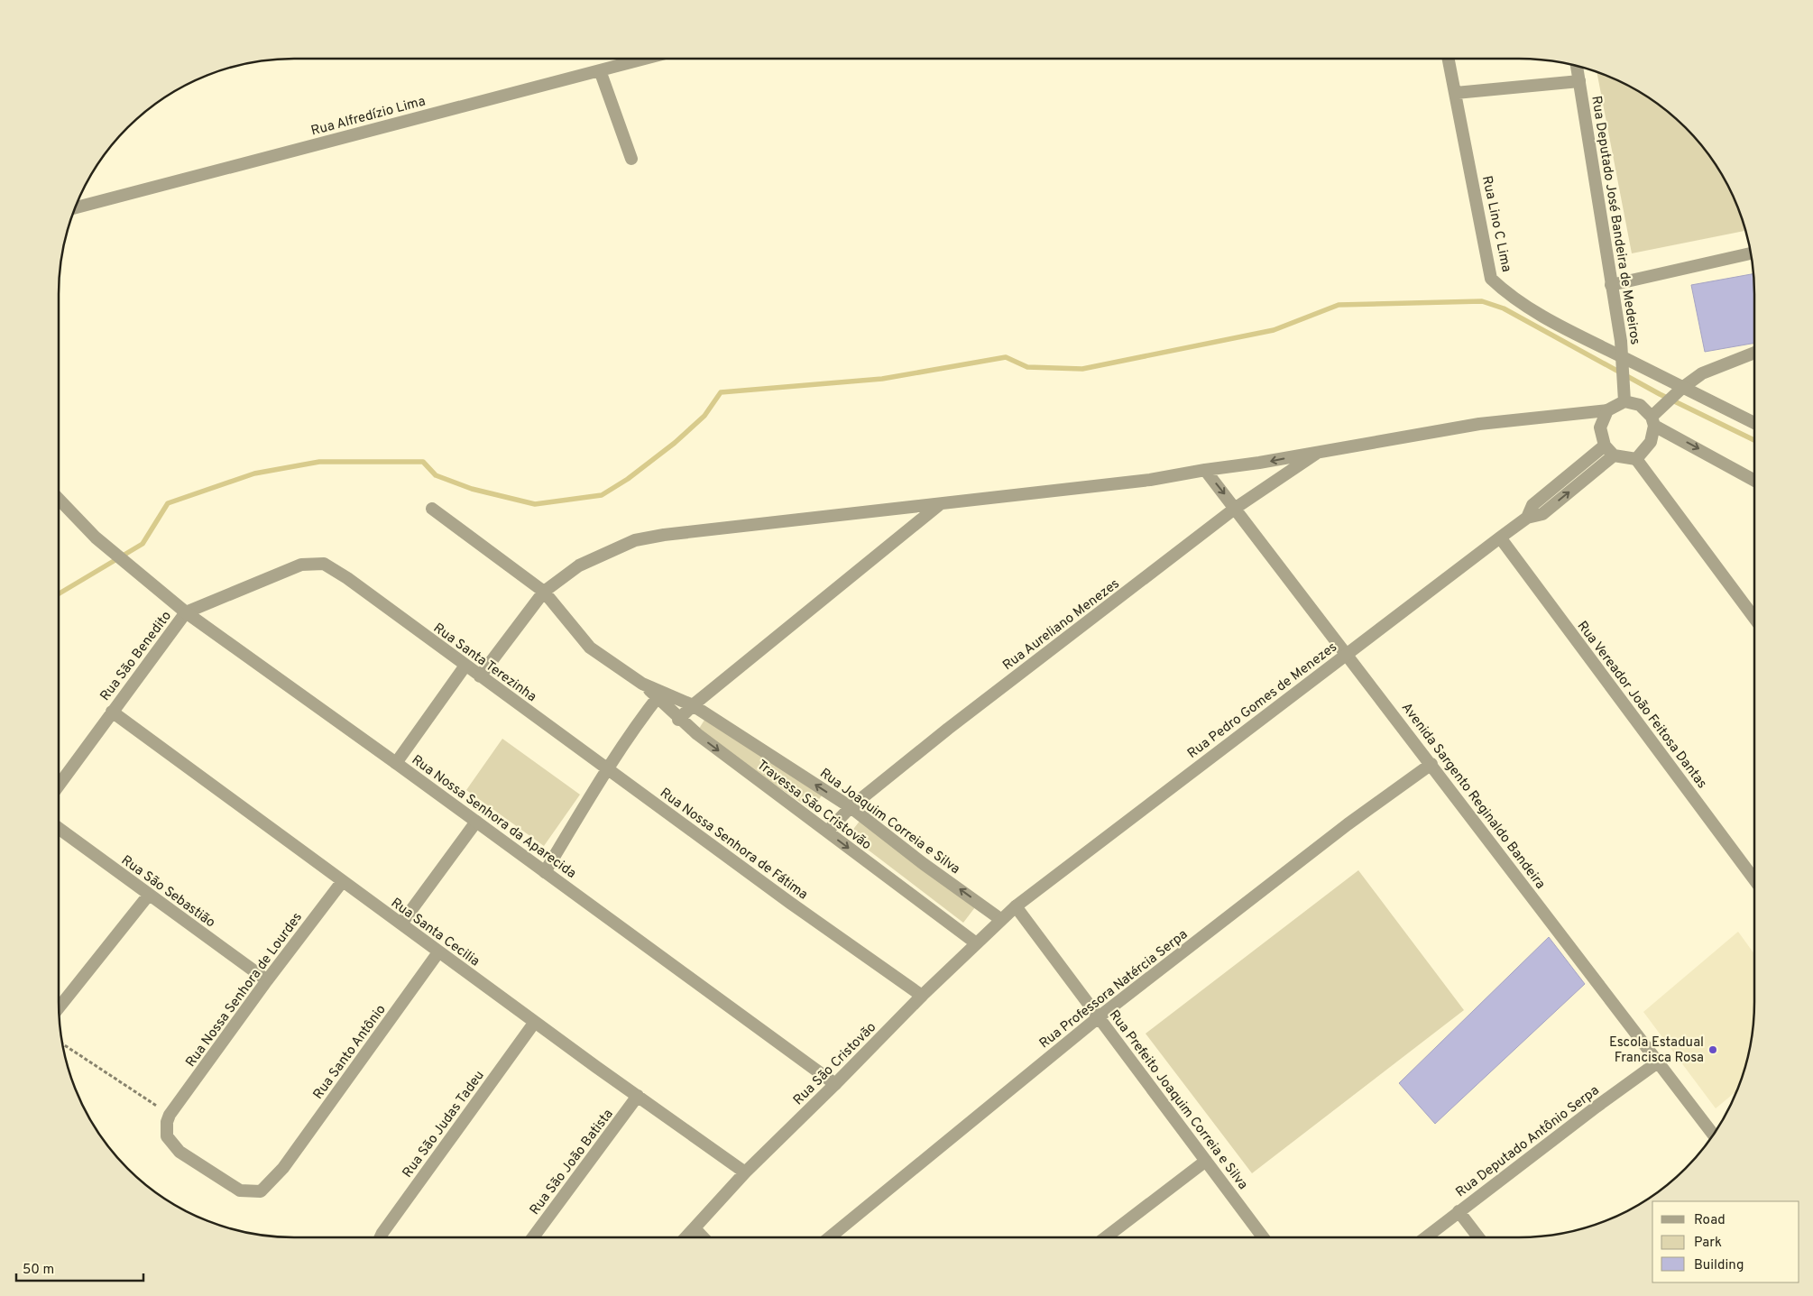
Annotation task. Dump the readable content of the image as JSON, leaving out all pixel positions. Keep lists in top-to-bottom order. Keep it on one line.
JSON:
{"streets":{"street":["Rua Alfredízio Lima","Rua Deputado José Bandeira de Medeiros","Rua Lino C Lima","Rua Aureliano Menezes","Rua São Benedito","Rua Santa Terezinha","Rua Pedro Gomes de Menezes","Rua Vereador João Feitosa Dantas","Avenida Sargento Reginaldo Bandeira","Travessa São Cristovão","Rua Nossa Senhora da Aparecida","Rua Joaquim Correia e Silva","Rua Nossa Senhora de Fátima","Rua São Sebastião","Rua Santa Cecilia","Rua Professora Natércia Serpa","Rua Nossa Senhora de Lourdes","Rua Santo Antônio","Rua São Cristovão","Rua Prefeito Joaquim Correia e Silva","Rua São Judas Tadeu","Rua Deputado Antônio Serpa","Rua São João Batista"]},"crossings":[["Rua Deputado José Bandeira de Medeiros","Rua Lino C Lima"],["Rua Deputado José Bandeira de Medeiros","Rua Pedro Gomes de Menezes"],["Rua Aureliano Menezes","Avenida Sargento Reginaldo Bandeira"],["Rua Aureliano Menezes","Travessa São Cristovão"],["Rua Aureliano Menezes","Rua Joaquim Correia e Silva"],["Rua São Benedito","Rua Santa Terezinha"],["Rua São Benedito","Rua Nossa Senhora da Aparecida"],["Rua São Benedito","Rua Santa Cecilia"],["Rua Santa Terezinha","Rua Nossa Senhora de Fátima"],["Rua Pedro Gomes de Menezes","Rua Vereador João Feitosa Dantas"],["Rua Pedro Gomes de Menezes","Avenida Sargento Reginaldo Bandeira"],["Rua Pedro Gomes de Menezes","Rua São Cristovão"],["Rua Pedro Gomes de Menezes","Rua Prefeito Joaquim Correia e Silva"],["Avenida Sargento Reginaldo Bandeira","Rua Professora Natércia Serpa"],["Avenida Sargento Reginaldo Bandeira","Rua Deputado Antônio Serpa"],["Travessa São Cristovão","Rua Joaquim Correia e Silva"],["Travessa São Cristovão","Rua São Cristovão"],["Rua Nossa Senhora da Aparecida","Rua São Cristovão"],["Rua Joaquim Correia e Silva","Rua São Cristovão"],["Rua Nossa Senhora de Fátima","Rua São Cristovão"],["Rua São Sebastião","Rua Nossa Senhora de Lourdes"],["Rua Santa Cecilia","Rua Nossa Senhora de Lourdes"],["Rua Santa Cecilia","Rua Santo Antônio"],["Rua Santa Cecilia","Rua São Cristovão"],["Rua Santa Cecilia","Rua São Judas Tadeu"],["Rua Santa Cecilia","Rua São João Batista"],["Rua Professora Natércia Serpa","Rua Prefeito Joaquim Correia e Silva"],["Rua Nossa Senhora de Lourdes","Rua Santo Antônio"],["Rua São Cristovão","Rua Prefeito Joaquim Correia e Silva"]],"one_way":["Travessa São Cristovão","Rua Joaquim Correia e Silva"],"places":["Escola Estadual Francisca Rosa"],"legend":["Road","Park","Building"],"scale_bar":"50 m"}
